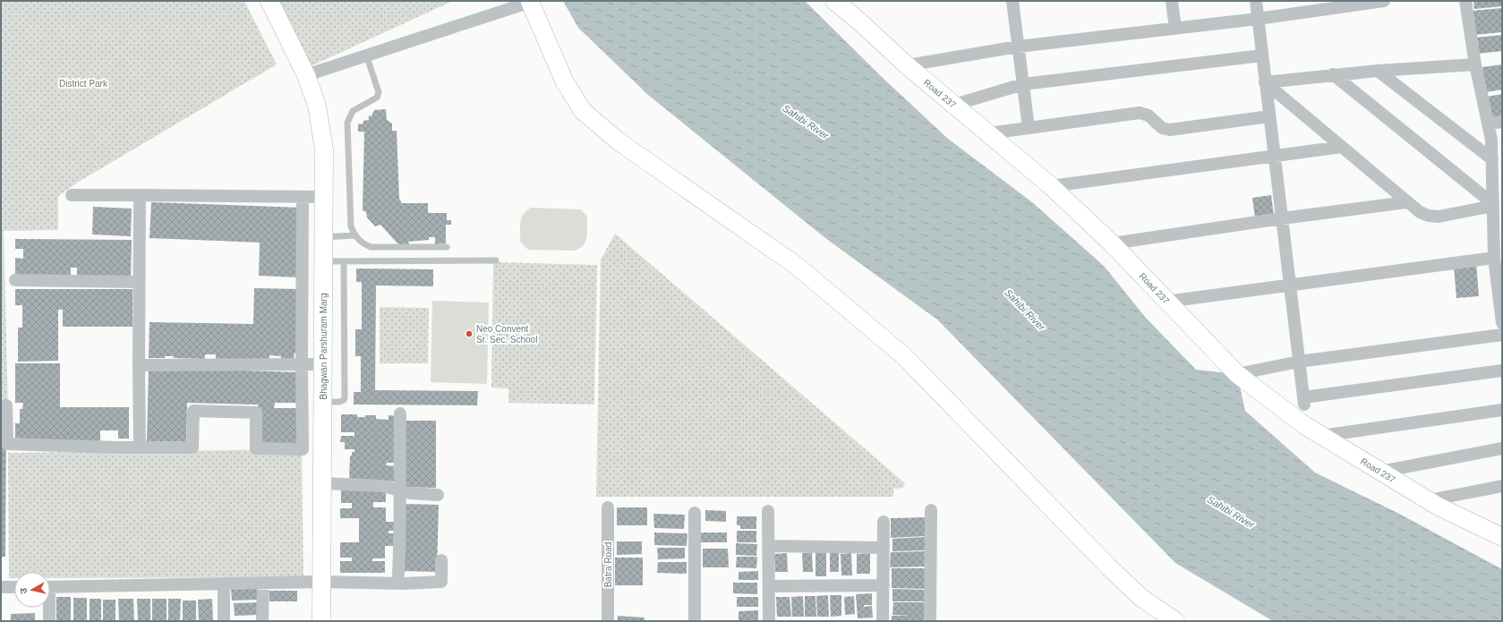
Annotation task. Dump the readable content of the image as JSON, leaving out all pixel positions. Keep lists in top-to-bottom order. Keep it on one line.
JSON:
{"streets":{"street":["Road 237","Bhagwan Parshuram Marg","Batra Road"]},"water":["Sahibi River"],"parks":["District Park"],"places":["Neo Convent Sr. Sec. School"],"north":"left"}
